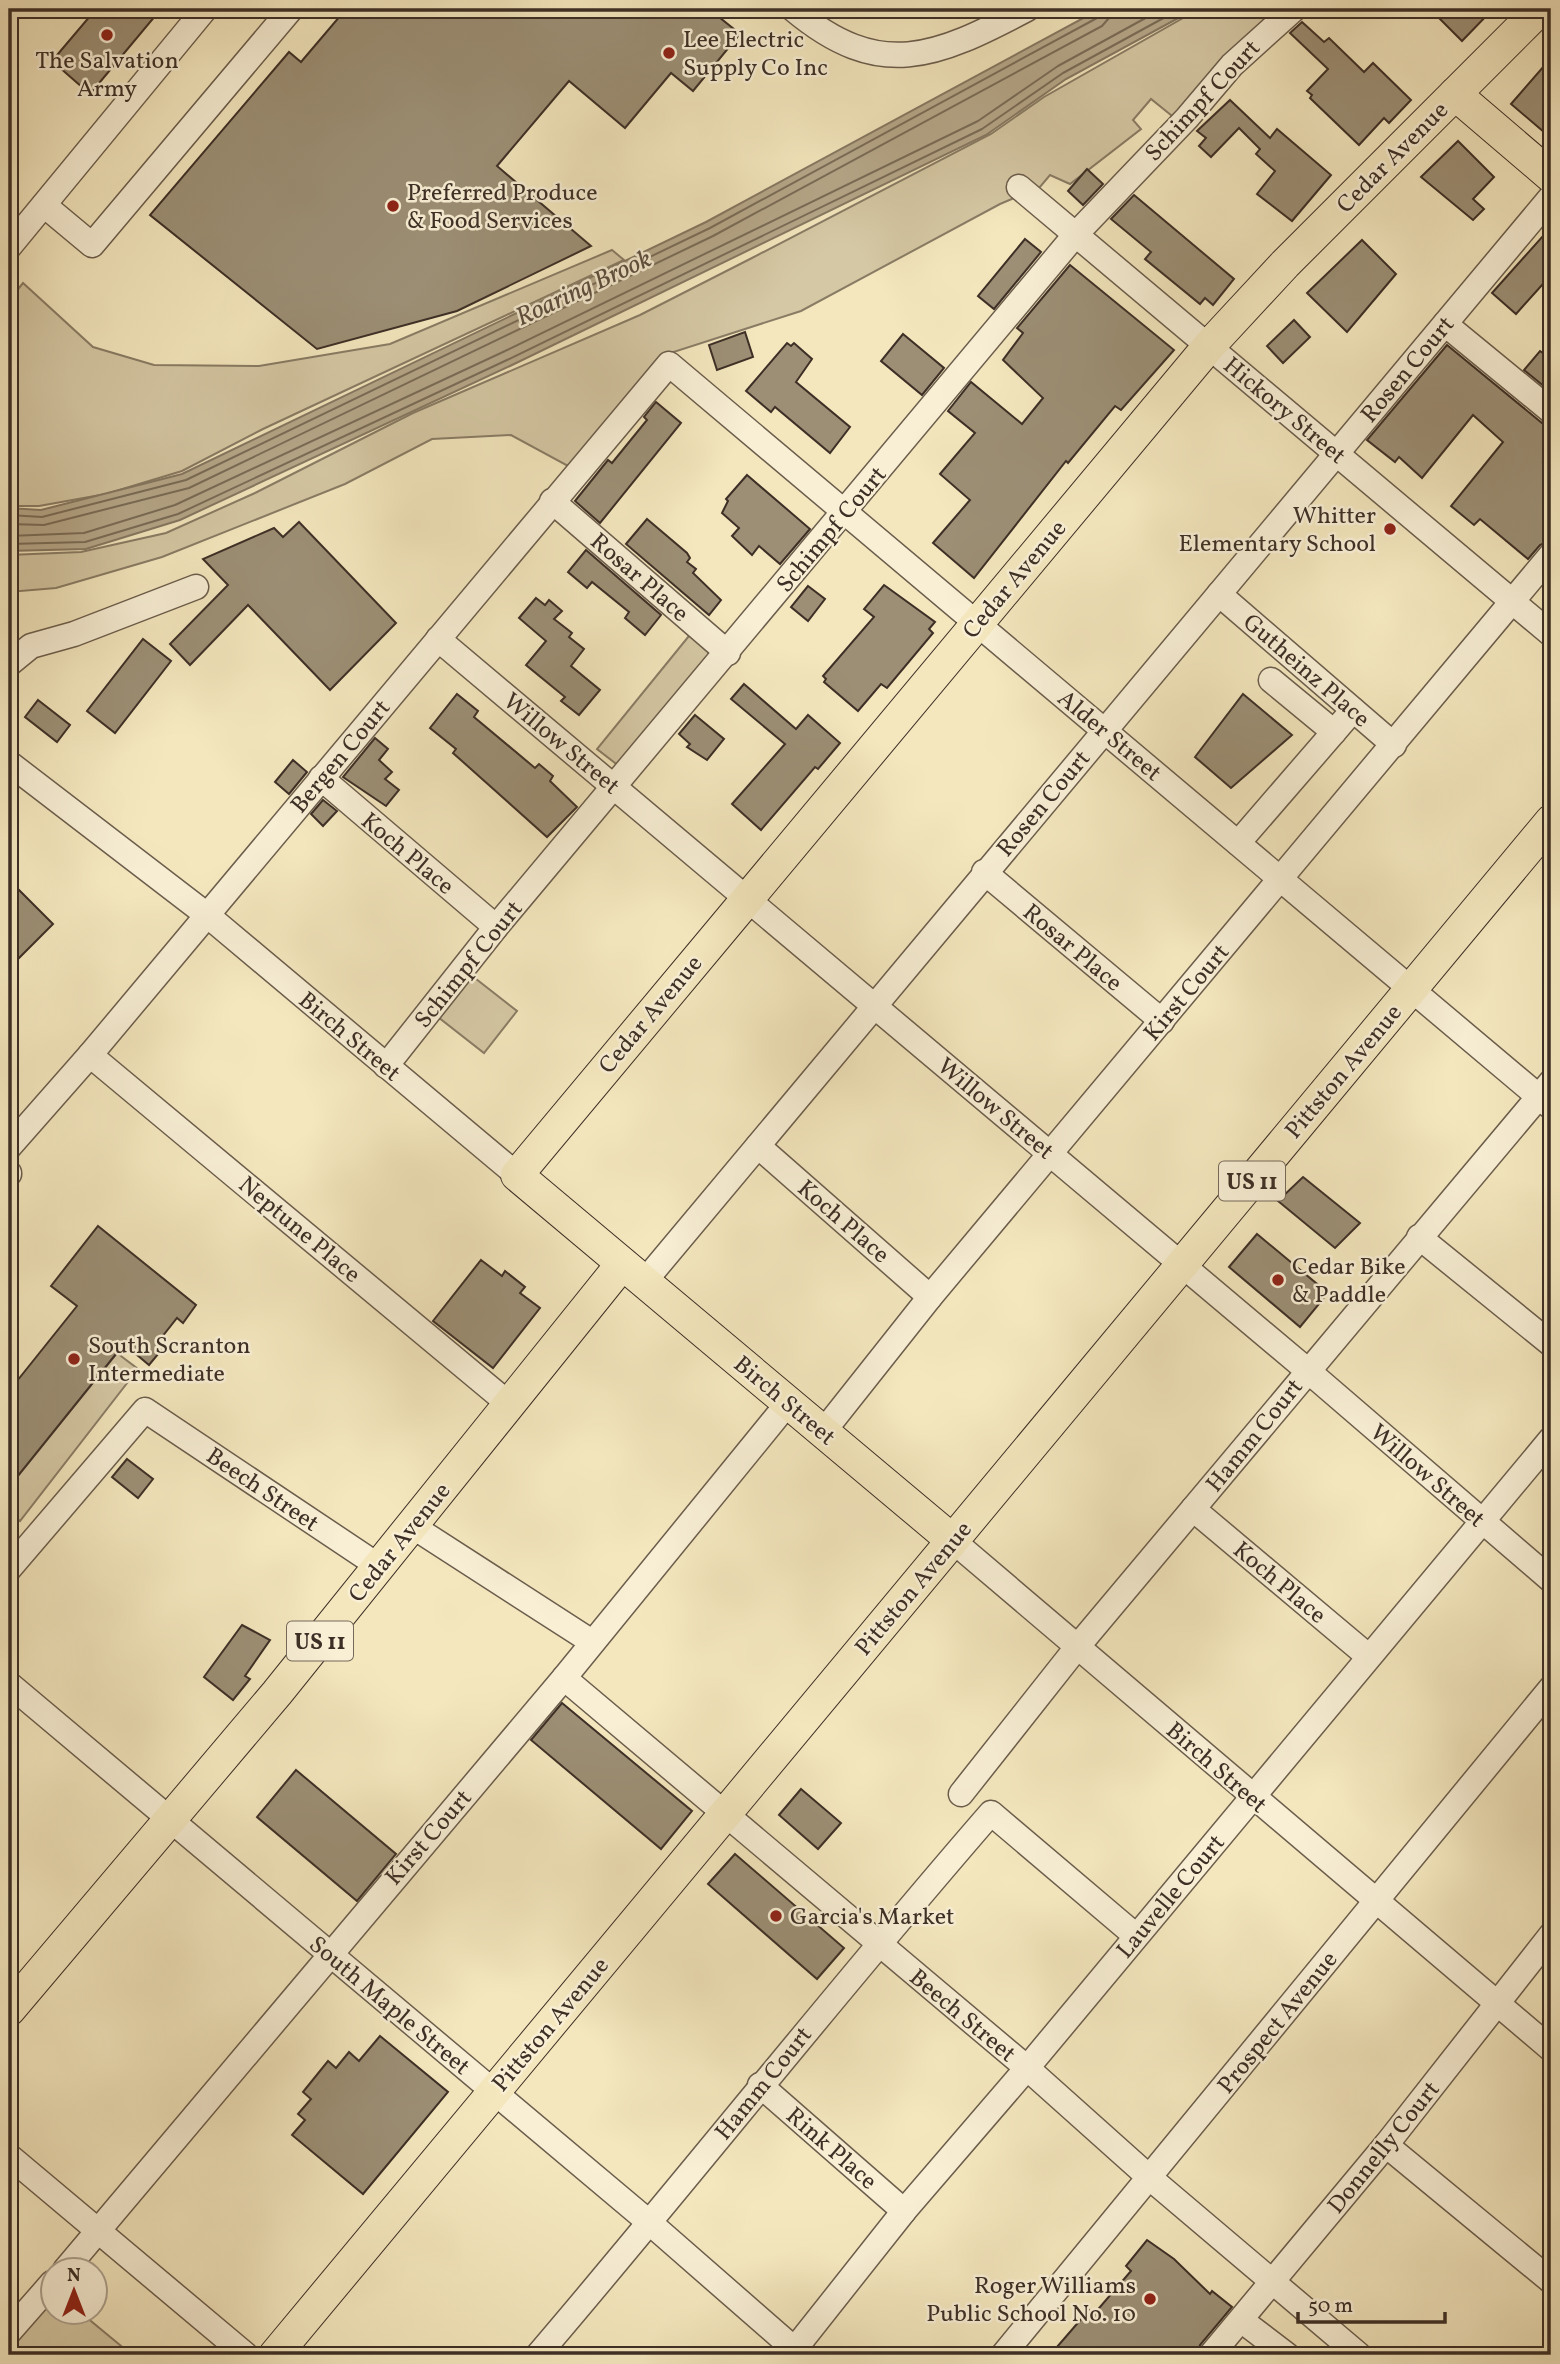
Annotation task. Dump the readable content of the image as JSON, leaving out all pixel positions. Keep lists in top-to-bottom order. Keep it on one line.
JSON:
{"streets":{"main road":["Cedar Avenue","Birch Street","Pittston Avenue","US 11"],"street":["Schimpf Court","Rosen Court","Hickory Street","Rosar Place","Gutheinz Place","Alder Street","Willow Street","Bergen Court","Koch Place","Kirst Court","Neptune Place","Hamm Court","Beech Street","Lauvelle Court","South Maple Street","Prospect Avenue","Donnelly Court","Rink Place"]},"crossings":[["Schimpf Court","Hickory Street"],["Schimpf Court","Rosar Place"],["Schimpf Court","Alder Street"],["Schimpf Court","Willow Street"],["Schimpf Court","Koch Place"],["Schimpf Court","Birch Street"],["Cedar Avenue","Rosen Court"],["Cedar Avenue","Hickory Street"],["Cedar Avenue","Alder Street"],["Cedar Avenue","Willow Street"],["Cedar Avenue","Birch Street"],["Cedar Avenue","Neptune Place"],["Cedar Avenue","Beech Street"],["Cedar Avenue","South Maple Street"],["Rosen Court","Hickory Street"],["Rosen Court","Rosar Place"],["Rosen Court","Gutheinz Place"],["Rosen Court","Alder Street"],["Rosen Court","Willow Street"],["Rosen Court","Koch Place"],["Rosen Court","Birch Street"],["Hickory Street","Kirst Court"],["Rosar Place","Bergen Court"],["Rosar Place","Kirst Court"],["Gutheinz Place","Kirst Court"],["Alder Street","Bergen Court"],["Alder Street","Kirst Court"],["Alder Street","Pittston Avenue"],["Alder Street","Hamm Court"],["Willow Street","Bergen Court"],["Willow Street","Kirst Court"],["Willow Street","Pittston Avenue"],["Willow Street","Hamm Court"],["Willow Street","Lauvelle Court"],["Bergen Court","Koch Place"],["Bergen Court","Birch Street"],["Bergen Court","Neptune Place"],["Koch Place","Kirst Court"],["Koch Place","Hamm Court"],["Koch Place","Lauvelle Court"],["Kirst Court","Birch Street"],["Kirst Court","Beech Street"],["Kirst Court","South Maple Street"],["Birch Street","Pittston Avenue"],["Birch Street","Hamm Court"],["Birch Street","Lauvelle Court"],["Birch Street","Prospect Avenue"],["Birch Street","Donnelly Court"],["Pittston Avenue","Beech Street"],["Pittston Avenue","South Maple Street"],["Hamm Court","Beech Street"],["Hamm Court","Lauvelle Court"],["Hamm Court","South Maple Street"],["Hamm Court","Rink Place"],["Beech Street","Lauvelle Court"],["Beech Street","Prospect Avenue"],["Beech Street","Donnelly Court"],["Lauvelle Court","South Maple Street"],["Lauvelle Court","Rink Place"]],"water":["Roaring Brook"],"places":["The Salvation Army","Lee Electric Supply Co Inc","Preferred Produce & Food Services","Whitter Elementary School","Cedar Bike & Paddle","South Scranton Intermediate","Garcia's Market","Roger Williams Public School No. 10"],"scale_bar":"50 m","north":"top"}
